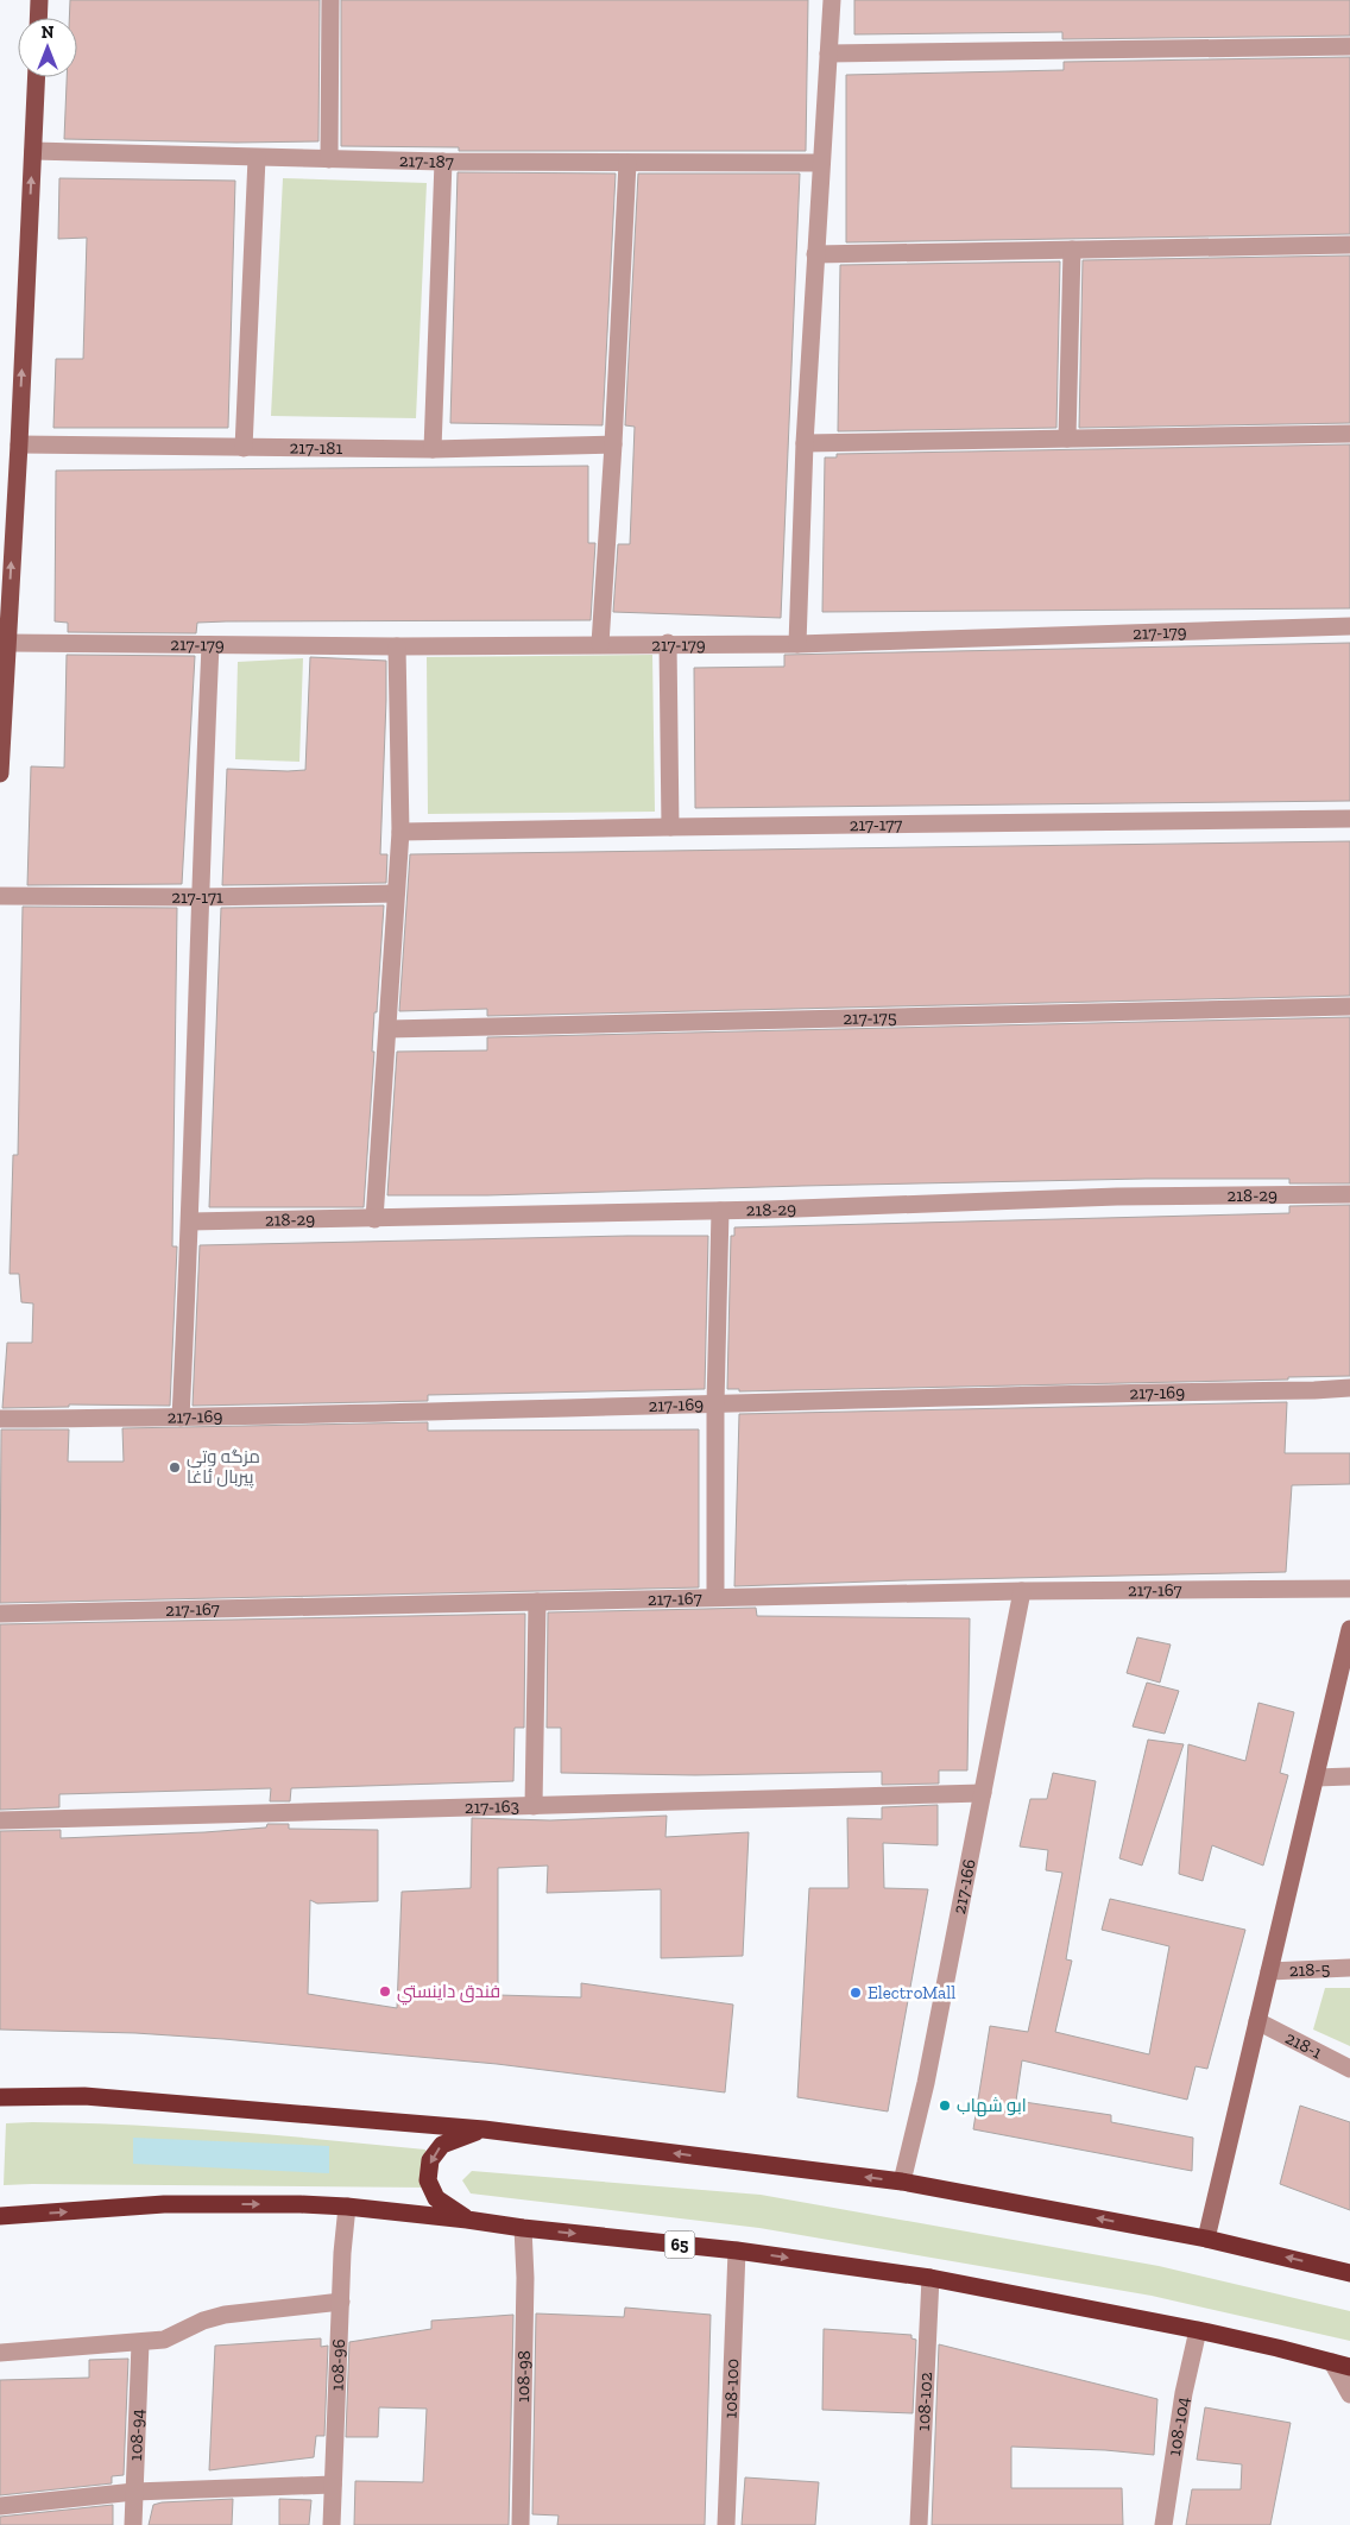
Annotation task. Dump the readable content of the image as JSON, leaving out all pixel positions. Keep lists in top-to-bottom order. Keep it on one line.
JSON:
{"streets":{"highway":["65"],"street":["217-187","217-181","217-179","217-177","217-171","217-175","218-29","217-169","217-167","217-163","217-166","218-5","218-1","108-96","108-98","108-100","108-102","108-104","108-94"]},"crossings":[["217-167","217-166"],["217-163","217-166"],["65","108-96"],["65","108-98"],["65","108-100"],["65","108-102"],["65","108-104"]],"places":["مزگه وتى پيربال ئاغا","فندق داينستي","ElectroMall","ابو شهاب"],"north":"top"}
